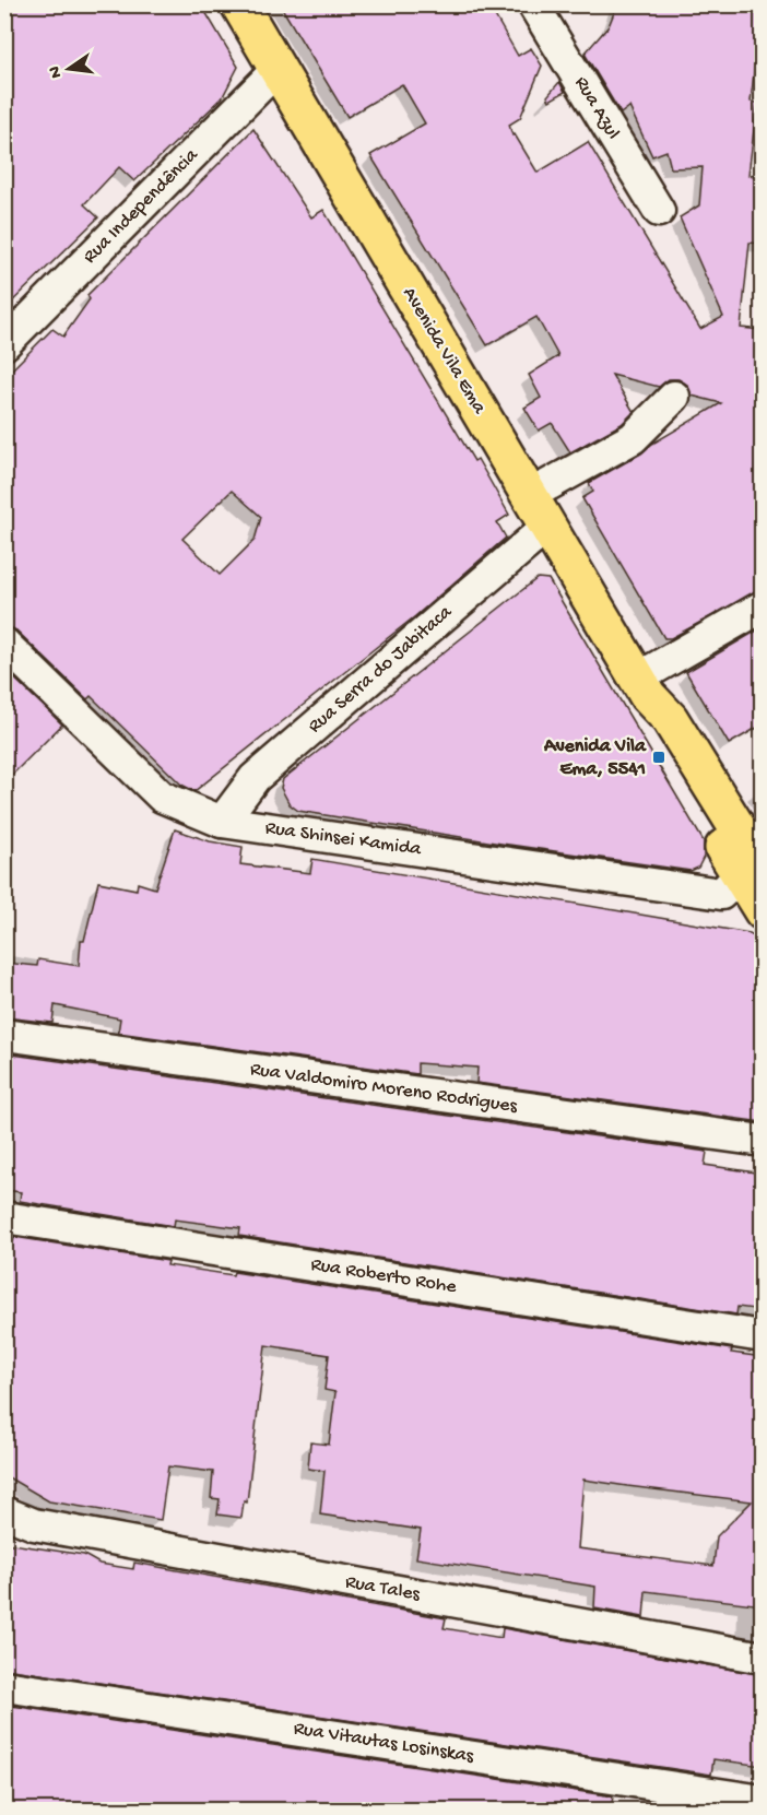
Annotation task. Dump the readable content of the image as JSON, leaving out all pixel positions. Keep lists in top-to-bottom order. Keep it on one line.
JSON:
{"streets":{"main road":["Avenida Vila Ema"],"street":["Rua Azul","Rua Independência","Rua Serra do Jabitaca","Rua Shinsei Kamida","Rua Valdomiro Moreno Rodrigues","Rua Roberto Rohe","Rua Tales","Rua Vitautas Losinskas"]},"crossings":[["Rua Independência","Avenida Vila Ema"],["Avenida Vila Ema","Rua Serra do Jabitaca"],["Avenida Vila Ema","Rua Shinsei Kamida"],["Rua Serra do Jabitaca","Rua Shinsei Kamida"]],"places":{"transit":["Avenida Vila Ema, 5541"]},"north":"left"}
